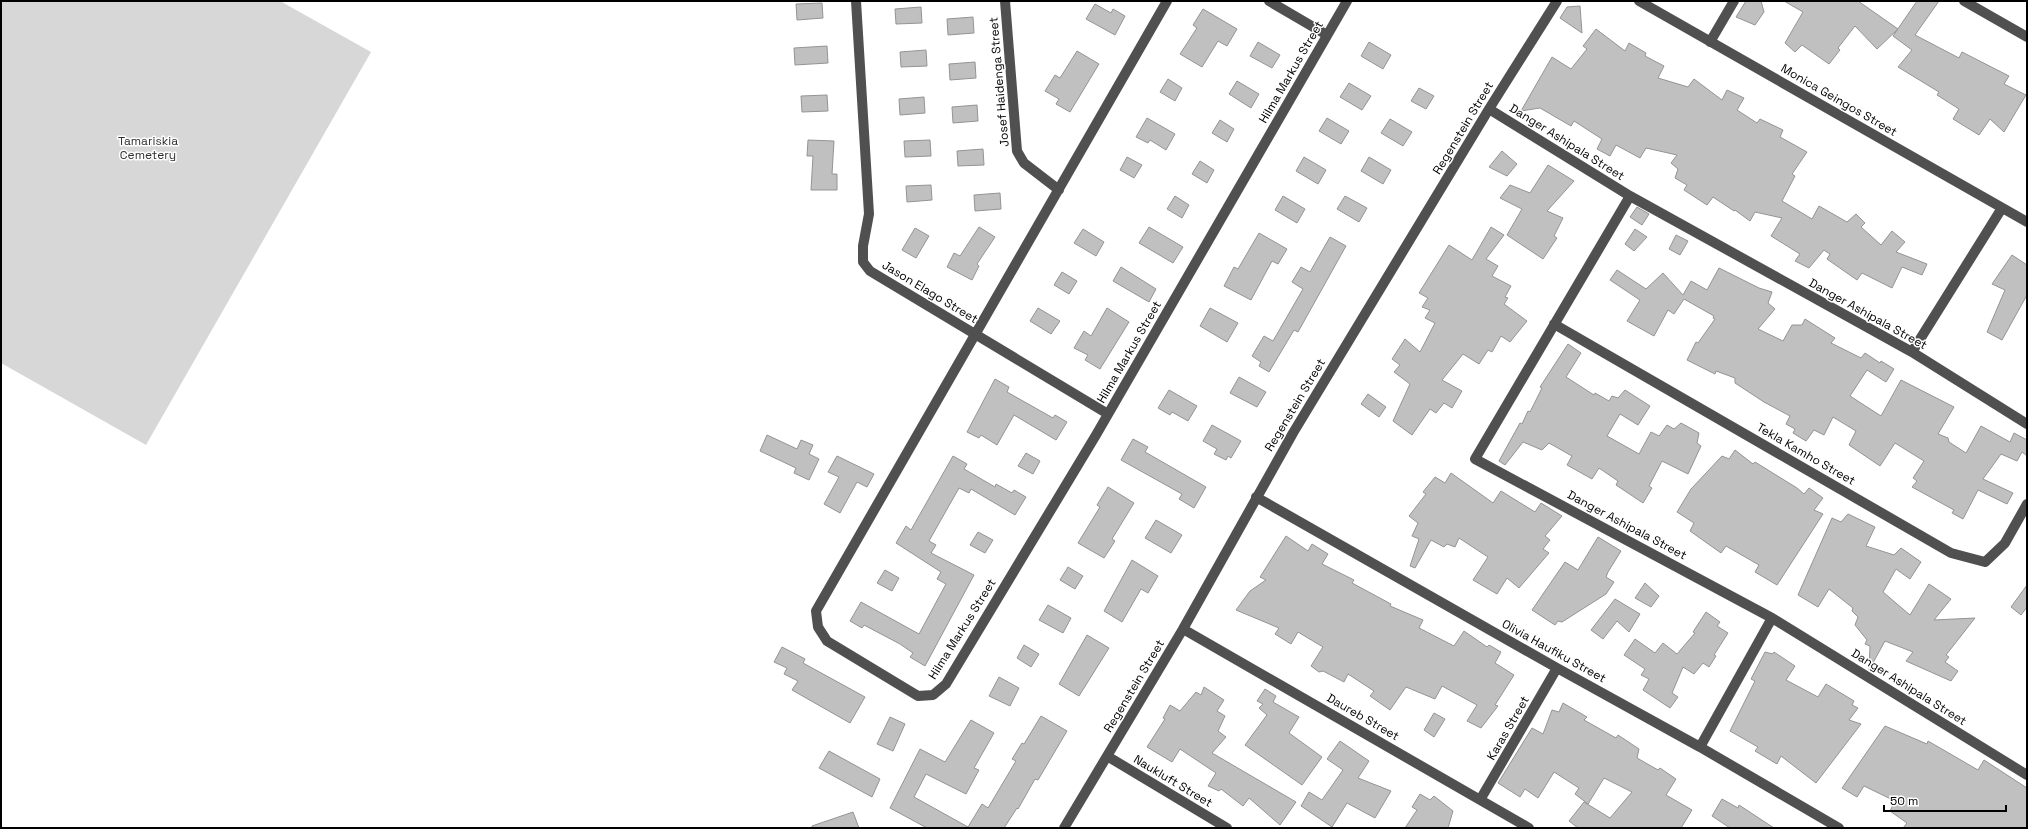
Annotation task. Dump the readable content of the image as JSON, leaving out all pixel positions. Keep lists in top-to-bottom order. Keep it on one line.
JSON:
{"streets":{"street":["Hilma Markus Street","Josef Haidenga Street","Monica Geingos Street","Regenstein Street","Danger Ashipala Street","Jason Elago Street","Tekla Kamho Street","Olivia Haufiku Street","Daureb Street","Karas Street","Naukluft Street"]},"crossings":[["Hilma Markus Street","Josef Haidenga Street"],["Hilma Markus Street","Jason Elago Street"],["Regenstein Street","Danger Ashipala Street"],["Regenstein Street","Olivia Haufiku Street"],["Regenstein Street","Daureb Street"],["Regenstein Street","Naukluft Street"],["Danger Ashipala Street","Tekla Kamho Street"],["Olivia Haufiku Street","Karas Street"],["Daureb Street","Karas Street"]],"parks":["Tamariskia Cemetery"],"scale_bar":"50 m"}
